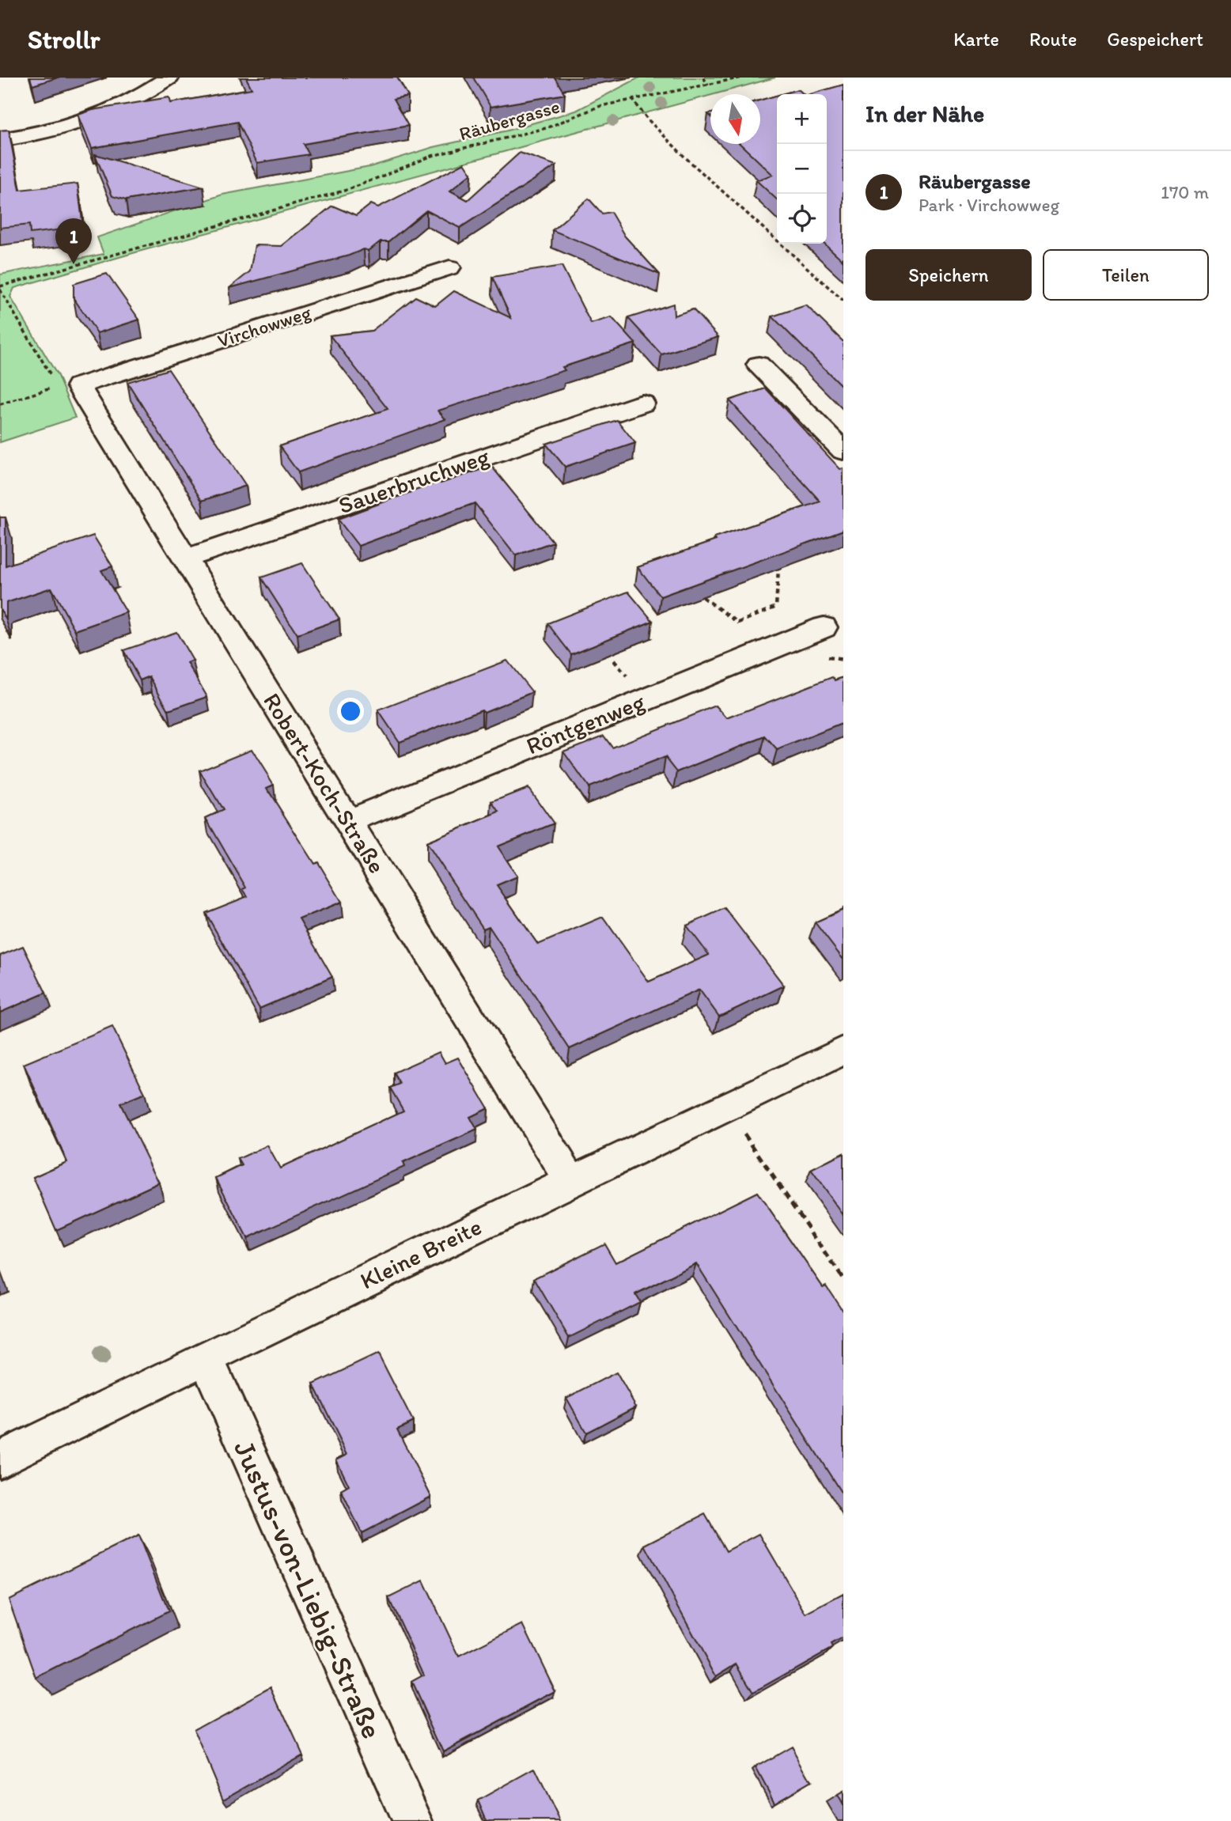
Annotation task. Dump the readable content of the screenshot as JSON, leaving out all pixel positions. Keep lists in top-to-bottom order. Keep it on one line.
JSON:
{"streets":{"street":["Virchowweg","Sauerbruchweg","Röntgenweg","Robert-Koch-Straße","Kleine Breite","Justus-von-Liebig-Straße"],"path":["Räubergasse"]},"crossings":[["Virchowweg","Robert-Koch-Straße"],["Sauerbruchweg","Robert-Koch-Straße"],["Röntgenweg","Robert-Koch-Straße"],["Robert-Koch-Straße","Kleine Breite"],["Kleine Breite","Justus-von-Liebig-Straße"]],"north":"bottom","page":{"header":"Strollr","nav":["Karte","Route","Gespeichert"],"heading":"In der Nähe","map_buttons":["+","−"],"list":[{"mark":"1","name":"Räubergasse","note":"Park · Virchowweg","value":"170 m"}],"pins":"1","buttons":["Speichern","Teilen"]}}
